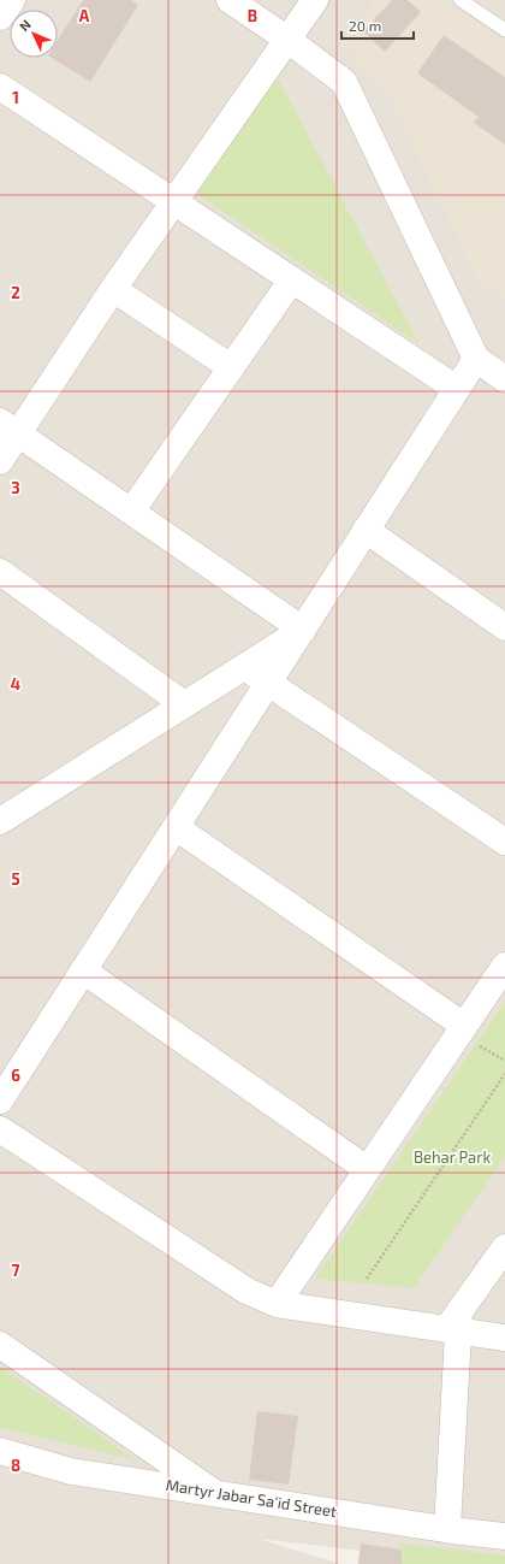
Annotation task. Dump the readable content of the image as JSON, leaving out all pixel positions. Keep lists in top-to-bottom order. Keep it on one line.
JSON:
{"streets":{"street":["Martyr Jabar Sa'id Street"]},"parks":["Behar Park"],"scale_bar":"20 m","north":"top left","grid":{"columns":["A","B"],"rows":["1","2","3","4","5","6","7","8"]}}
